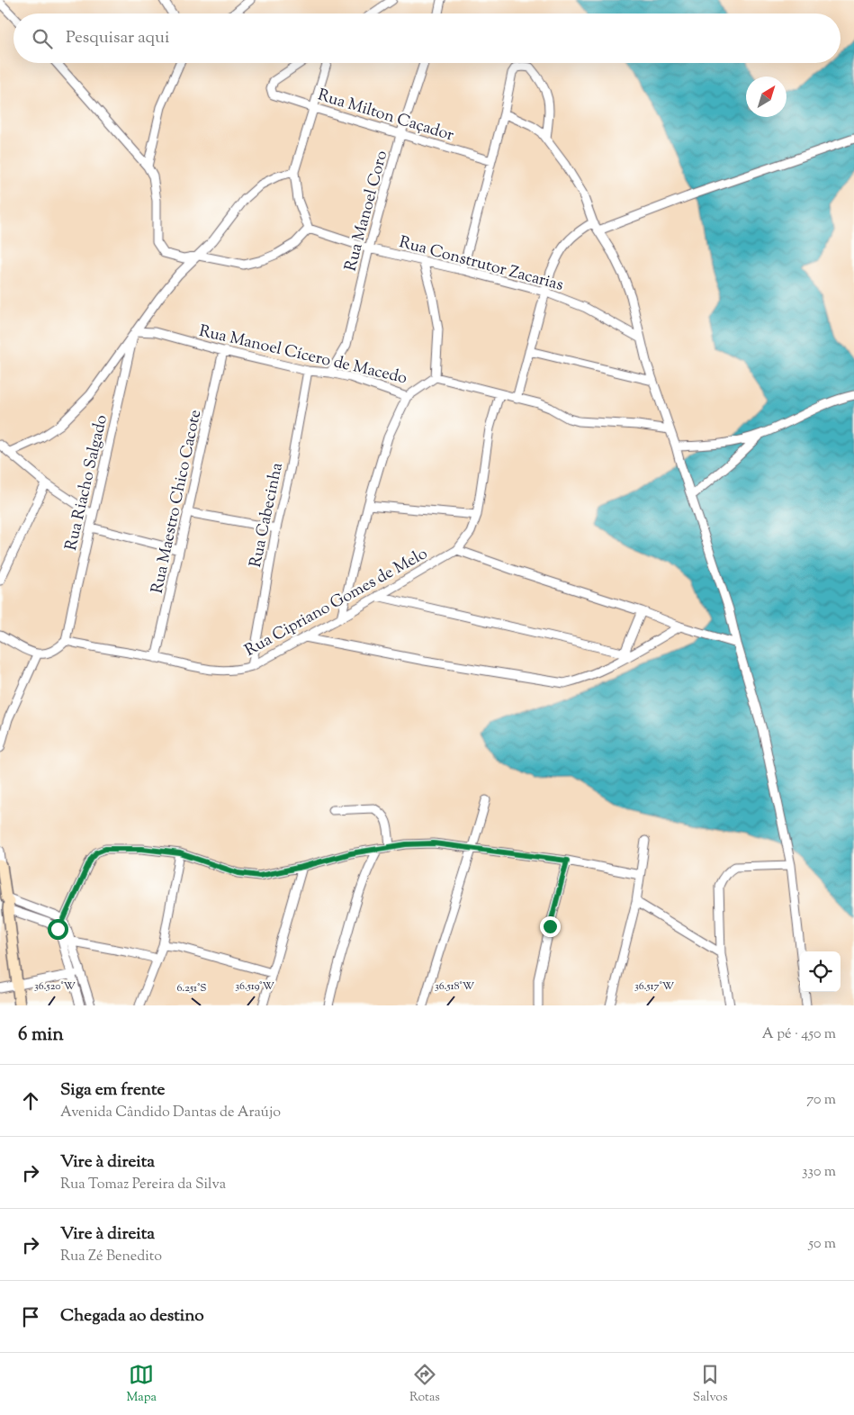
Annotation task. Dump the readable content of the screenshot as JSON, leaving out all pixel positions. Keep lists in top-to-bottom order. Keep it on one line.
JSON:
{"streets":{"street":["Rua Milton Caçador","Rua Manoel Coro","Rua Construtor Zacarias","Rua Manoel Cícero de Macedo","Rua Riacho Salgado","Rua Maestro Chico Cacote","Rua Cabecinha","Rua Cipriano Gomes de Melo"]},"crossings":[["Rua Milton Caçador","Rua Manoel Coro"],["Rua Manoel Coro","Rua Construtor Zacarias"],["Rua Manoel Coro","Rua Manoel Cícero de Macedo"],["Rua Manoel Cícero de Macedo","Rua Riacho Salgado"],["Rua Manoel Cícero de Macedo","Rua Maestro Chico Cacote"],["Rua Manoel Cícero de Macedo","Rua Cabecinha"],["Rua Riacho Salgado","Rua Cipriano Gomes de Melo"],["Rua Maestro Chico Cacote","Rua Cipriano Gomes de Melo"],["Rua Cabecinha","Rua Cipriano Gomes de Melo"]],"north":"top right","page":{"search":"Pesquisar aqui","heading":["6 min","A pé · 450 m"],"list":[["Siga em frente","Avenida Cândido Dantas de Araújo","70 m"],["Vire à direita","Rua Tomaz Pereira da Silva","330 m"],["Vire à direita","Rua Zé Benedito","50 m"],"Chegada ao destino"],"nav":["Mapa","Rotas","Salvos"]},"coordinates":["36.520°W","36.519°W","36.518°W","36.517°W","6.251°S"]}
